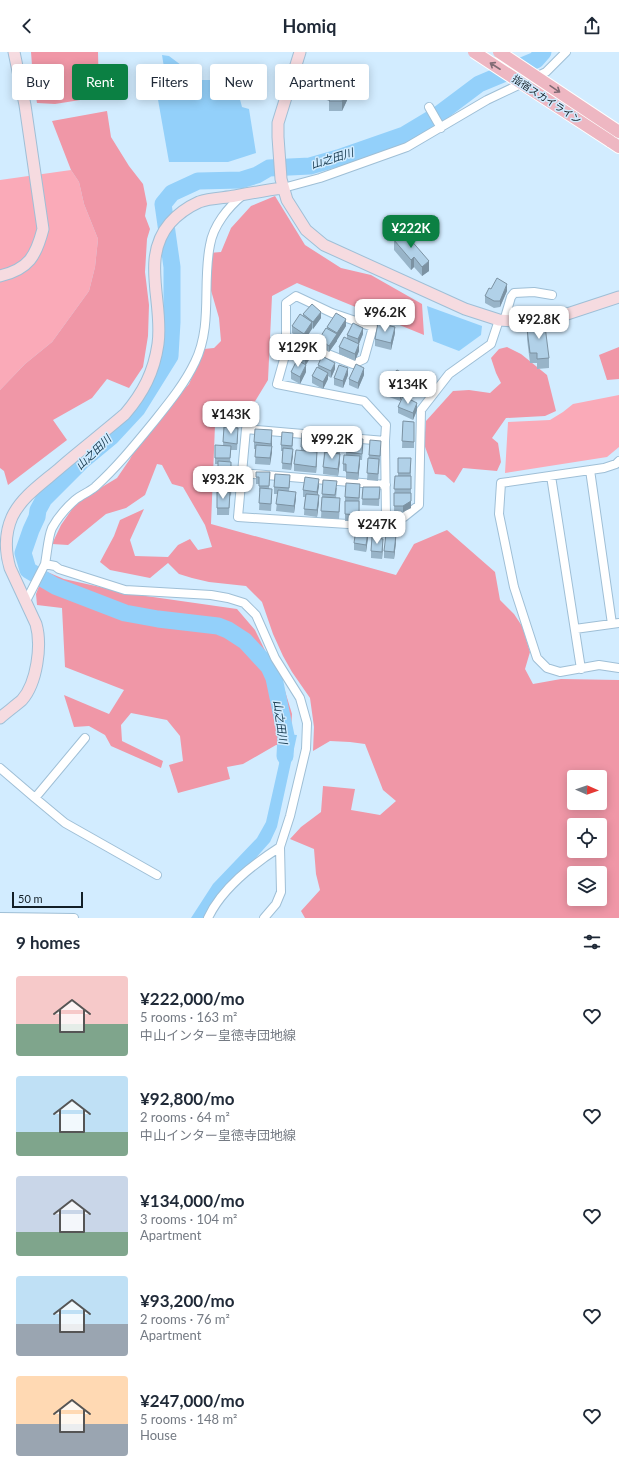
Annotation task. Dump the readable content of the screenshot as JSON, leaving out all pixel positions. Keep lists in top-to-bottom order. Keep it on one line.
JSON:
{"streets":{"main road":["指宿スカイライン"]},"water":["山之田川"],"scale_bar":"50 m","north":"right","page":{"header":"Homiq","chip":["Buy","Rent","Filters","New","Apartment"],"price":["¥222K","¥96.2K","¥92.8K","¥129K","¥134K","¥143K","¥99.2K","¥93.2K","¥247K"],"scale":"50 m","heading":"9 homes","list":[{"name":"¥222,000/mo","note":"5 rooms · 163 m² · 中山インター皇徳寺団地線"},{"name":"¥92,800/mo","note":"2 rooms · 64 m² · 中山インター皇徳寺団地線"},{"name":"¥134,000/mo","note":"3 rooms · 104 m² · Apartment"},{"name":"¥93,200/mo","note":"2 rooms · 76 m² · Apartment"},{"name":"¥247,000/mo","note":"5 rooms · 148 m² · House"}]}}
